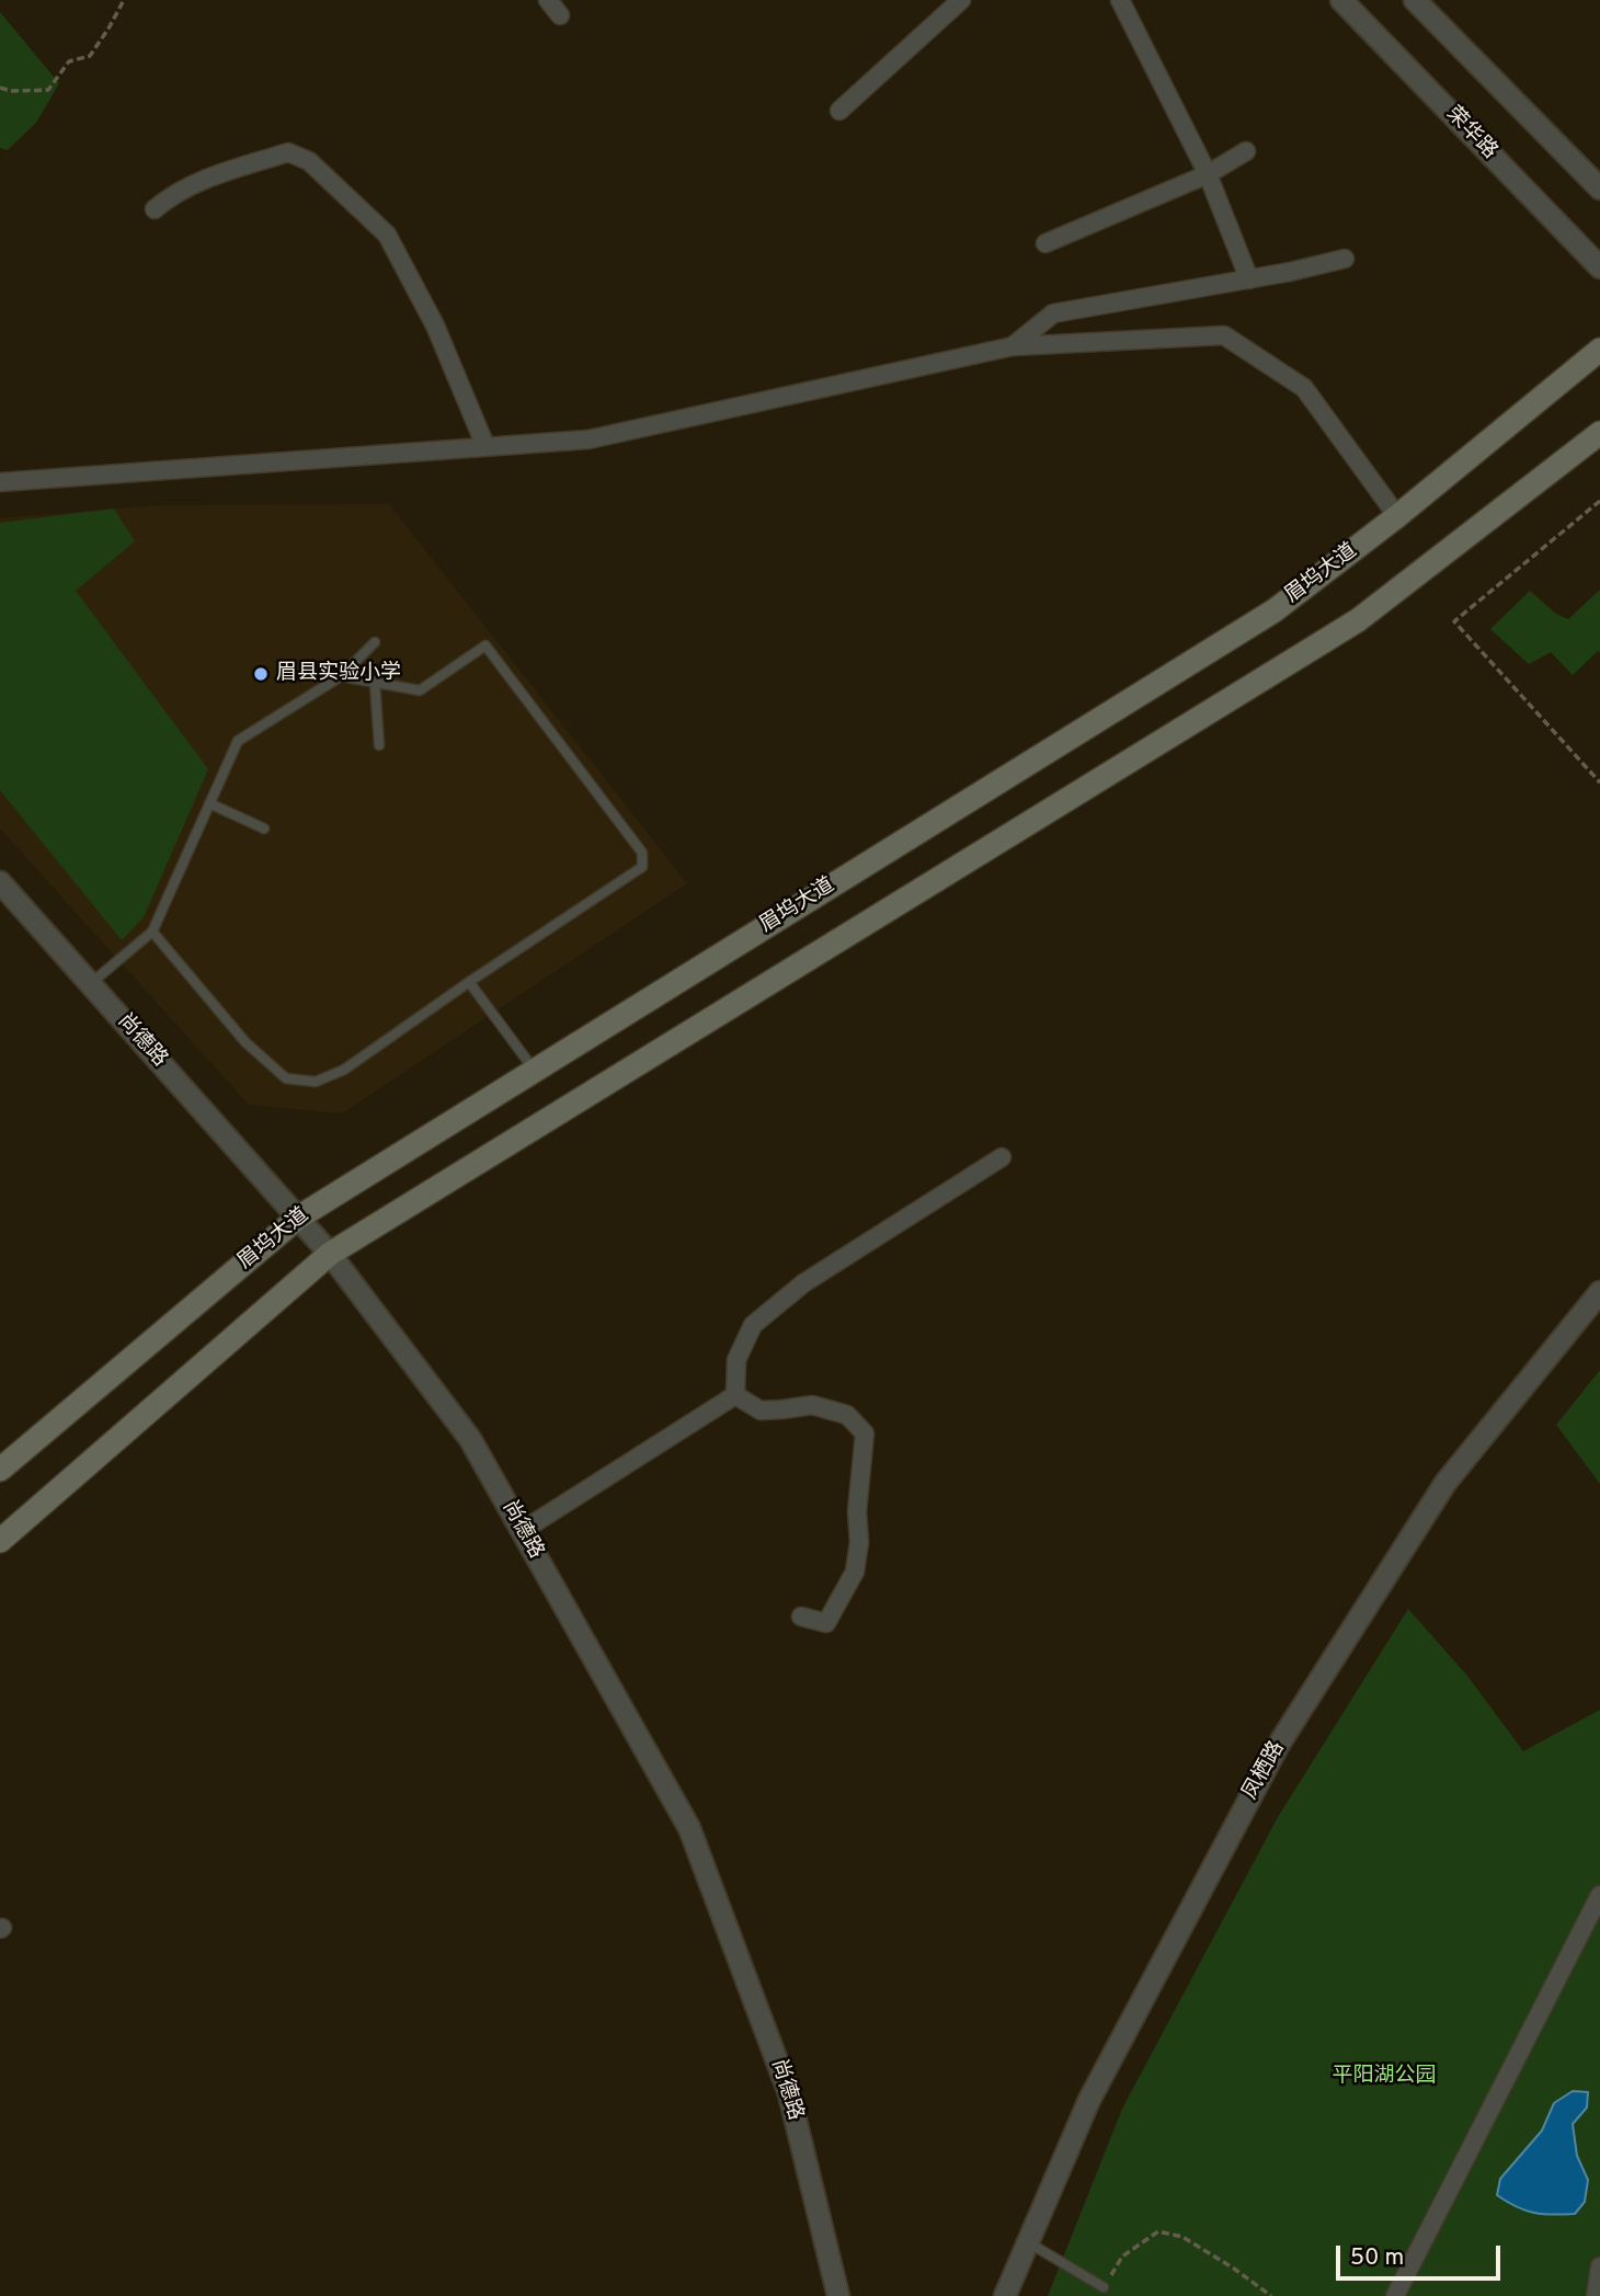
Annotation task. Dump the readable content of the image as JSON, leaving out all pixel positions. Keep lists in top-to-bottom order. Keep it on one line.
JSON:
{"streets":{"main road":["眉坞大道"],"street":["荣华路","尚德路","凤栖路"]},"crossings":[["眉坞大道","尚德路"]],"parks":["平阳湖公园"],"places":["眉县实验小学"],"scale_bar":"50 m"}
